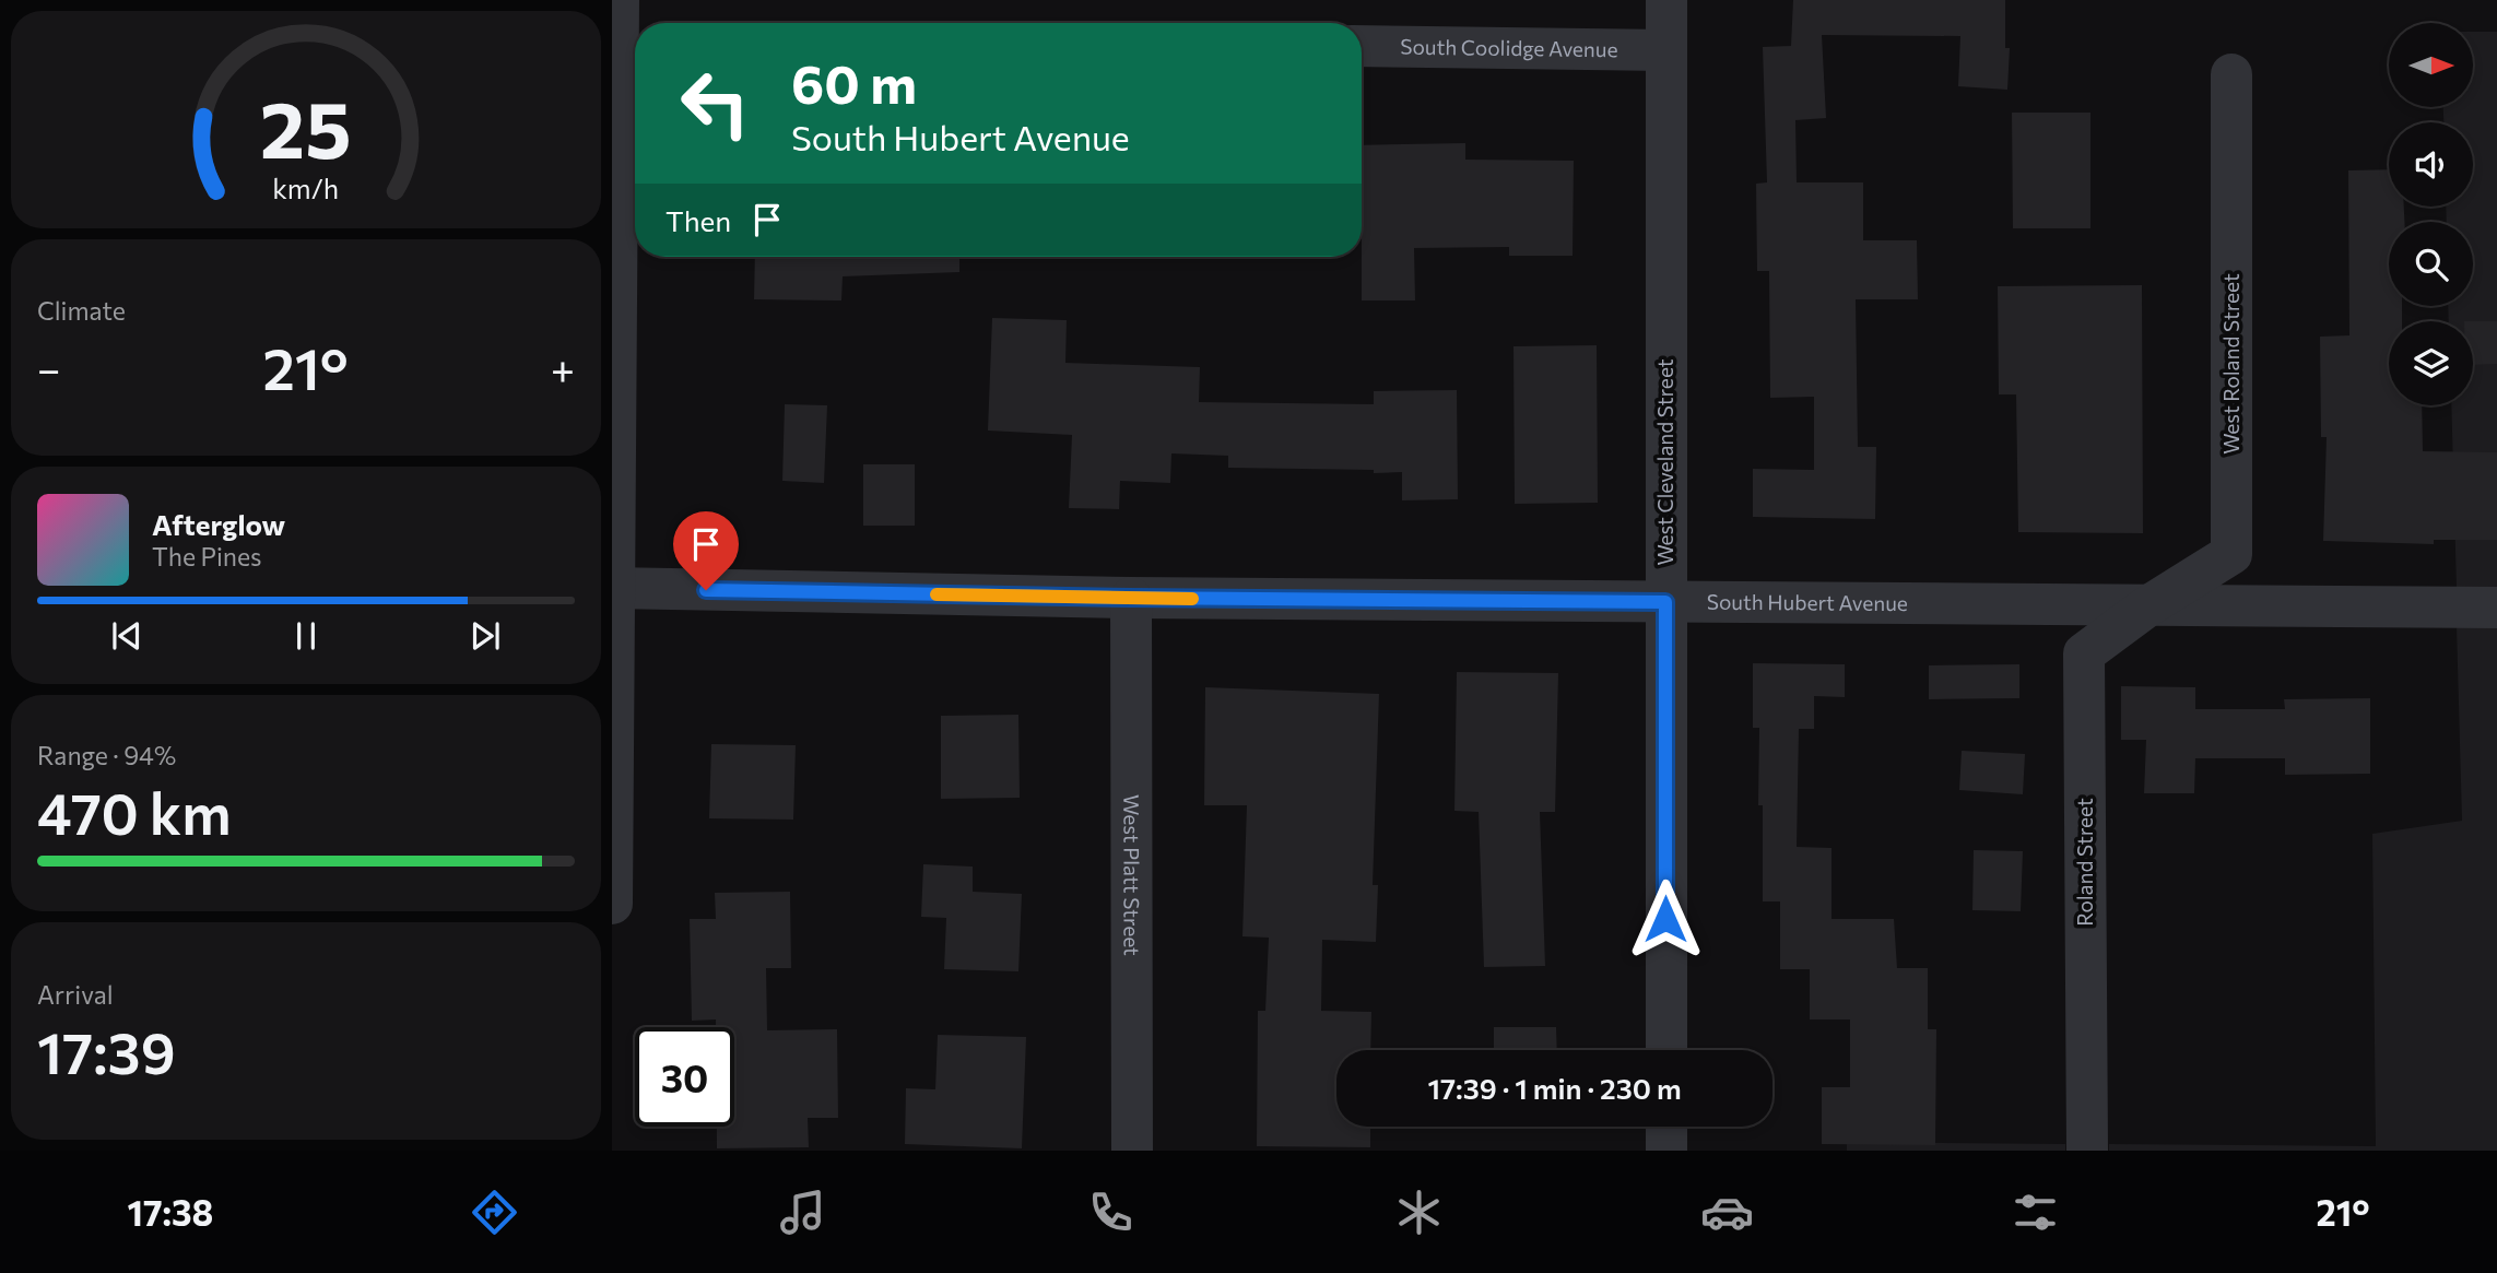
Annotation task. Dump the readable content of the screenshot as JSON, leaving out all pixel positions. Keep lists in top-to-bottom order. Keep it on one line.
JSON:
{"streets":{"street":["South Coolidge Avenue","West Roland Street","West Cleveland Street","South Hubert Avenue","Roland Street","West Platt Street"]},"crossings":[["South Coolidge Avenue","West Cleveland Street"],["West Roland Street","South Hubert Avenue"],["West Roland Street","Roland Street"],["West Cleveland Street","South Hubert Avenue"],["South Hubert Avenue","Roland Street"],["South Hubert Avenue","West Platt Street"]],"north":"right","page":{"turn":["60 m","South Hubert Avenue"],"then":"Then","tile":["Climate",["Range · 94%","470 km"],["Arrival","17:39"]],"heat":["−","21°","+"],"song":["Afterglow","The Pines"],"limit":"30","trip":"17:39 · 1 min · 230 m","tabs":["17:38","21°"],"gauge":["25","km/h"]}}
